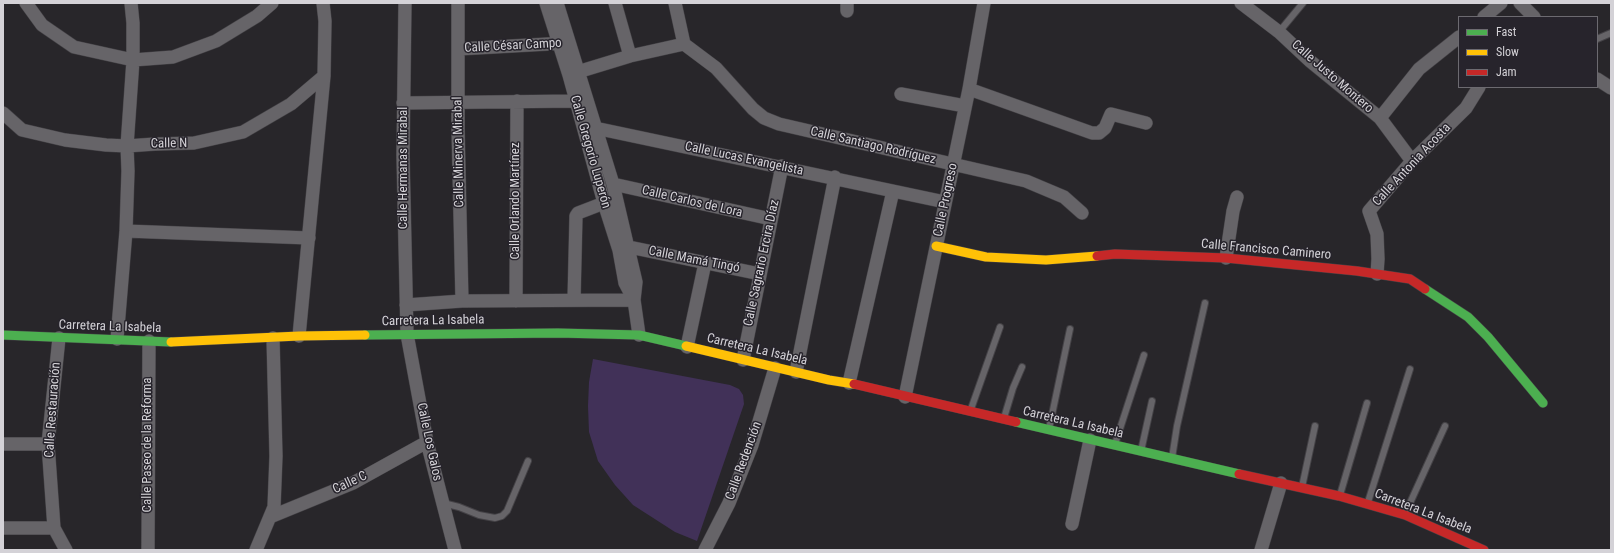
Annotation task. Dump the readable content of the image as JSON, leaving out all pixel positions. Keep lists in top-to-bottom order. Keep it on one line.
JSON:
{"streets":{"main road":["Calle Francisco Caminero","Carretera La Isabela"],"street":["Calle César Campo","Calle Justo Montero","Calle N","Calle Santiago Rodríguez","Calle Minerva Mirabal","Calle Gregorio Luperón","Calle Lucas Evangelista","Calle Antonia Acosta","Calle Hermanas Mirabal","Calle Progreso","Calle Orlando Martínez","Calle Carlos de Lora","Calle Mamá Tingó","Calle Sagrario Ercira Díaz","Calle Restauración","Calle Los Galos","Calle Paseo de la Reforma","Calle Redención","Calle C"]},"crossings":[["Calle César Campo","Calle Minerva Mirabal"],["Calle César Campo","Calle Gregorio Luperón"],["Calle Justo Montero","Calle Antonia Acosta"],["Calle Santiago Rodríguez","Calle Progreso"],["Calle Gregorio Luperón","Calle Lucas Evangelista"],["Calle Gregorio Luperón","Calle Carlos de Lora"],["Calle Gregorio Luperón","Calle Mamá Tingó"],["Calle Gregorio Luperón","Carretera La Isabela"],["Calle Lucas Evangelista","Calle Progreso"],["Calle Lucas Evangelista","Calle Sagrario Ercira Díaz"],["Calle Antonia Acosta","Calle Francisco Caminero"],["Calle Hermanas Mirabal","Carretera La Isabela"],["Calle Hermanas Mirabal","Calle Los Galos"],["Calle Progreso","Calle Francisco Caminero"],["Calle Progreso","Carretera La Isabela"],["Calle Carlos de Lora","Calle Sagrario Ercira Díaz"],["Calle Mamá Tingó","Calle Sagrario Ercira Díaz"],["Calle Sagrario Ercira Díaz","Carretera La Isabela"],["Carretera La Isabela","Calle Restauración"],["Carretera La Isabela","Calle Los Galos"],["Carretera La Isabela","Calle Paseo de la Reforma"],["Carretera La Isabela","Calle Redención"],["Calle Los Galos","Calle C"]],"legend":["Fast","Slow","Jam"]}
